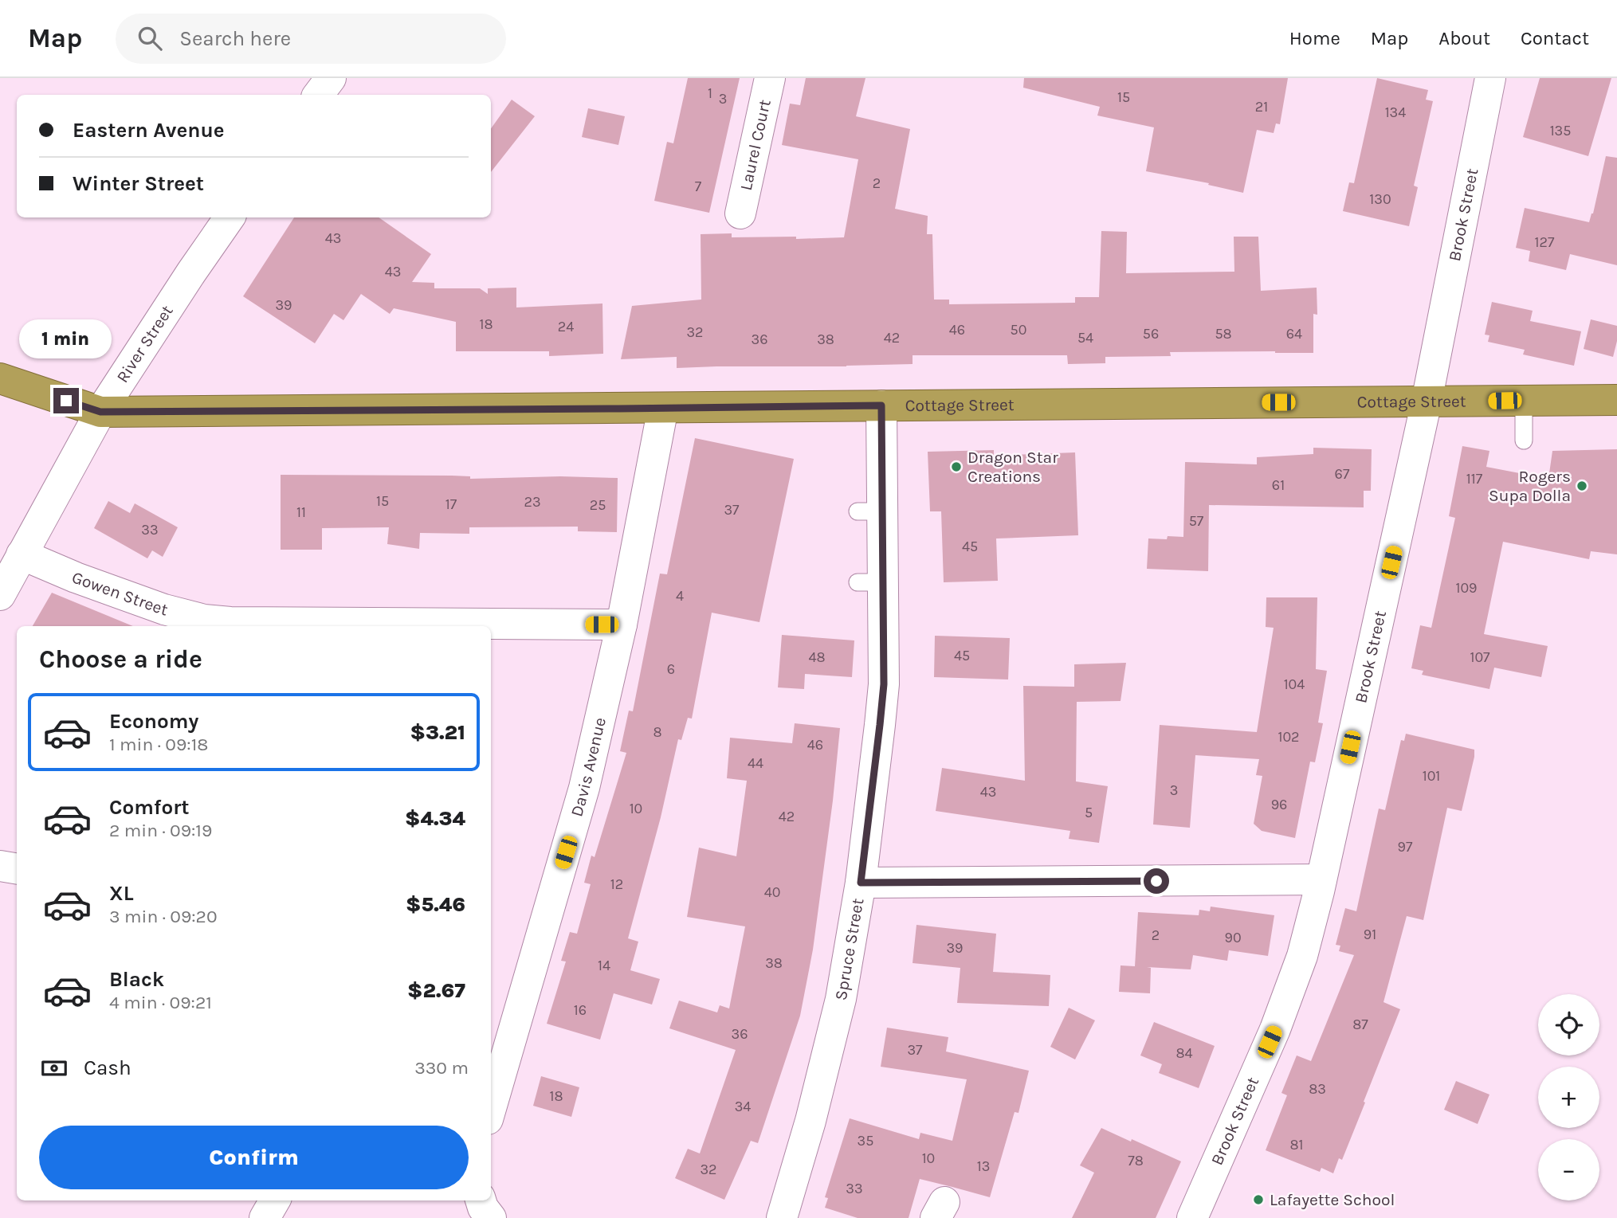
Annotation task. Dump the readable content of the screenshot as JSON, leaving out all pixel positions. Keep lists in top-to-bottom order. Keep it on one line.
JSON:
{"streets":{"highway":["Cottage Street"],"street":["Laurel Court","Brook Street","River Street","Gowen Street","Davis Avenue","Spruce Street"]},"crossings":[["Brook Street","Cottage Street"],["River Street","Cottage Street"],["River Street","Gowen Street"],["Cottage Street","Davis Avenue"],["Cottage Street","Spruce Street"],["Gowen Street","Davis Avenue"]],"places":["Dragon Star Creations","Rogers Supa Dolla","Lafayette School"],"house_numbers":["1","15","3","21","134","135","2","7","130","43","127","43","39","18","24","46","50","32","56","58","64","42","54","36","38","67","117","61","15","23","17","25","37","11","57","33","45","109","4","45","48","107","6","104","8","102","46","44","101","3","43","96","10","5","42","97","12","40","91","2","90","39","38","14","16","87","36","37","84","83","18","34","35","81","10","78","13","32","33"],"page":{"header":"Map","search":"Search here","nav":["Home","Map","About","Contact"],"banner":["Eastern Avenue","Winter Street"],"bubble":"1 min","heading":"Choose a ride","list":[{"name":"Economy","note":"1 min · 09:18","value":"$3.21"},{"name":"Comfort","note":"2 min · 09:19","value":"$4.34"},{"name":"XL","note":"3 min · 09:20","value":"$5.46"},{"name":"Black","note":"4 min · 09:21","value":"$2.67"}],"map_buttons":["+","−"],"pay":["Cash","330 m"],"buttons":"Confirm"}}
